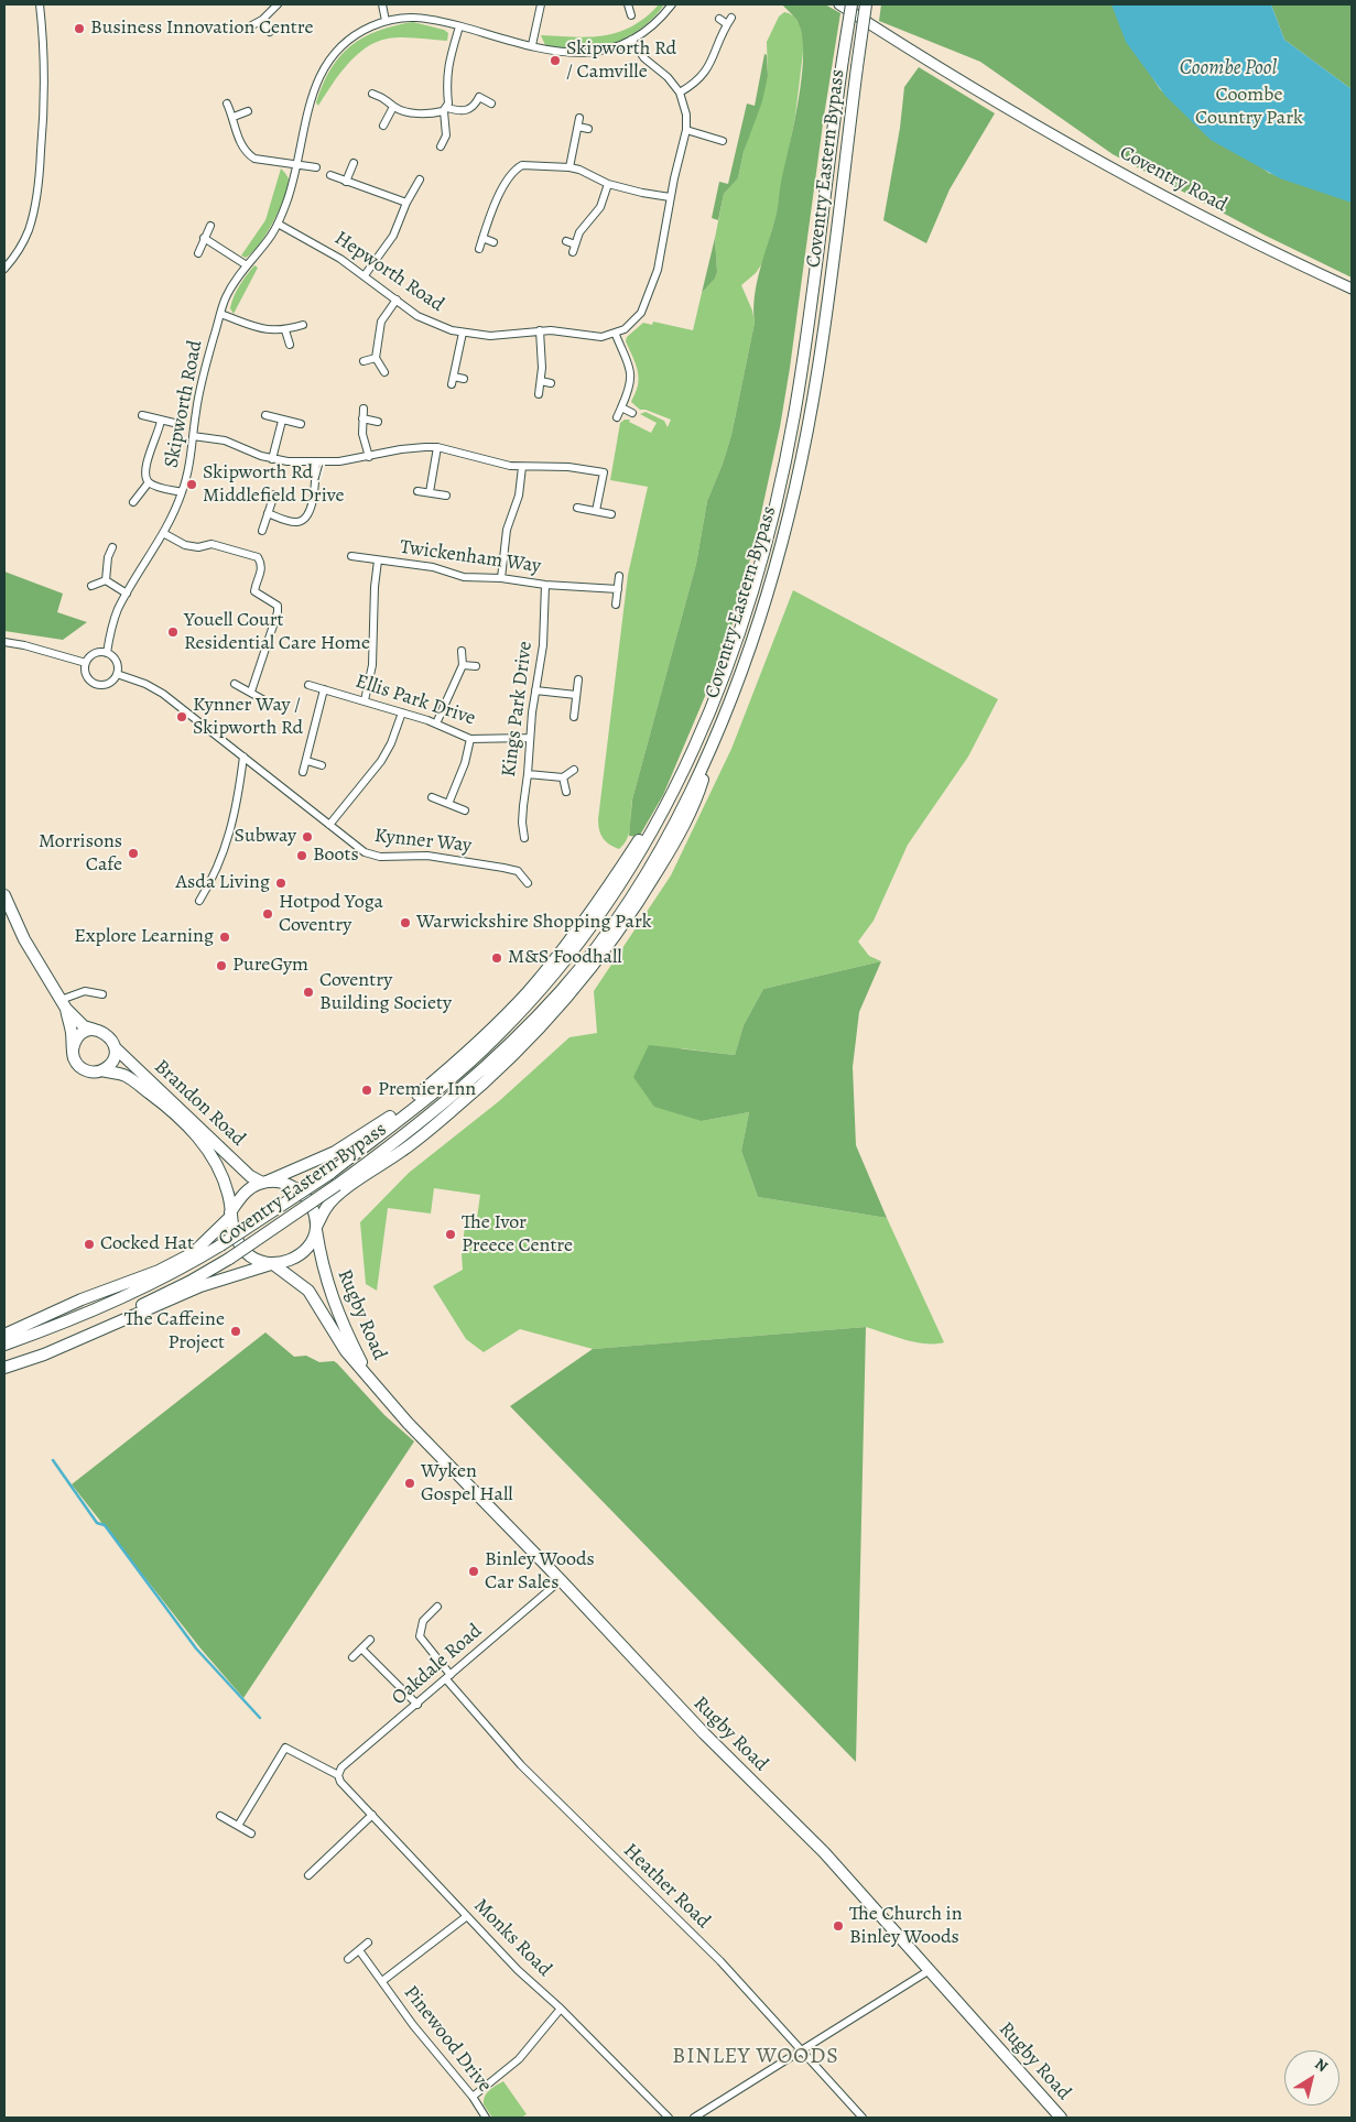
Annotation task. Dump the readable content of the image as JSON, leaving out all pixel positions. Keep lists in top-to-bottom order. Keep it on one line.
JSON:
{"streets":{"main road":["Coventry Eastern Bypass","Coventry Road","Brandon Road","Rugby Road"],"street":["Hepworth Road","Skipworth Road","Twickenham Way","Ellis Park Drive","Kings Park Drive","Kynner Way","Oakdale Road","Heather Road","Monks Road","Pinewood Drive"]},"crossings":[["Hepworth Road","Skipworth Road"],["Skipworth Road","Kynner Way"],["Twickenham Way","Kings Park Drive"],["Ellis Park Drive","Kings Park Drive"],["Brandon Road","Rugby Road"],["Rugby Road","Oakdale Road"],["Oakdale Road","Heather Road"],["Oakdale Road","Monks Road"],["Monks Road","Pinewood Drive"]],"districts":["BINLEY WOODS"],"water":["Coombe Pool"],"parks":["Coombe Country Park"],"places":["Business Innovation Centre","Skipworth Rd / Camville","Skipworth Rd / Middlefield Drive","Youell Court Residential Care Home","Kynner Way / Skipworth Rd","Subway","Morrisons Cafe","Boots","Asda Living","Hotpod Yoga Coventry","Warwickshire Shopping Park","Explore Learning","M&S Foodhall","PureGym","Coventry Building Society","Premier Inn","The Ivor Preece Centre","Cocked Hat","The Caffeine Project","Wyken Gospel Hall","Binley Woods Car Sales","The Church in Binley Woods"],"north":"top right"}
